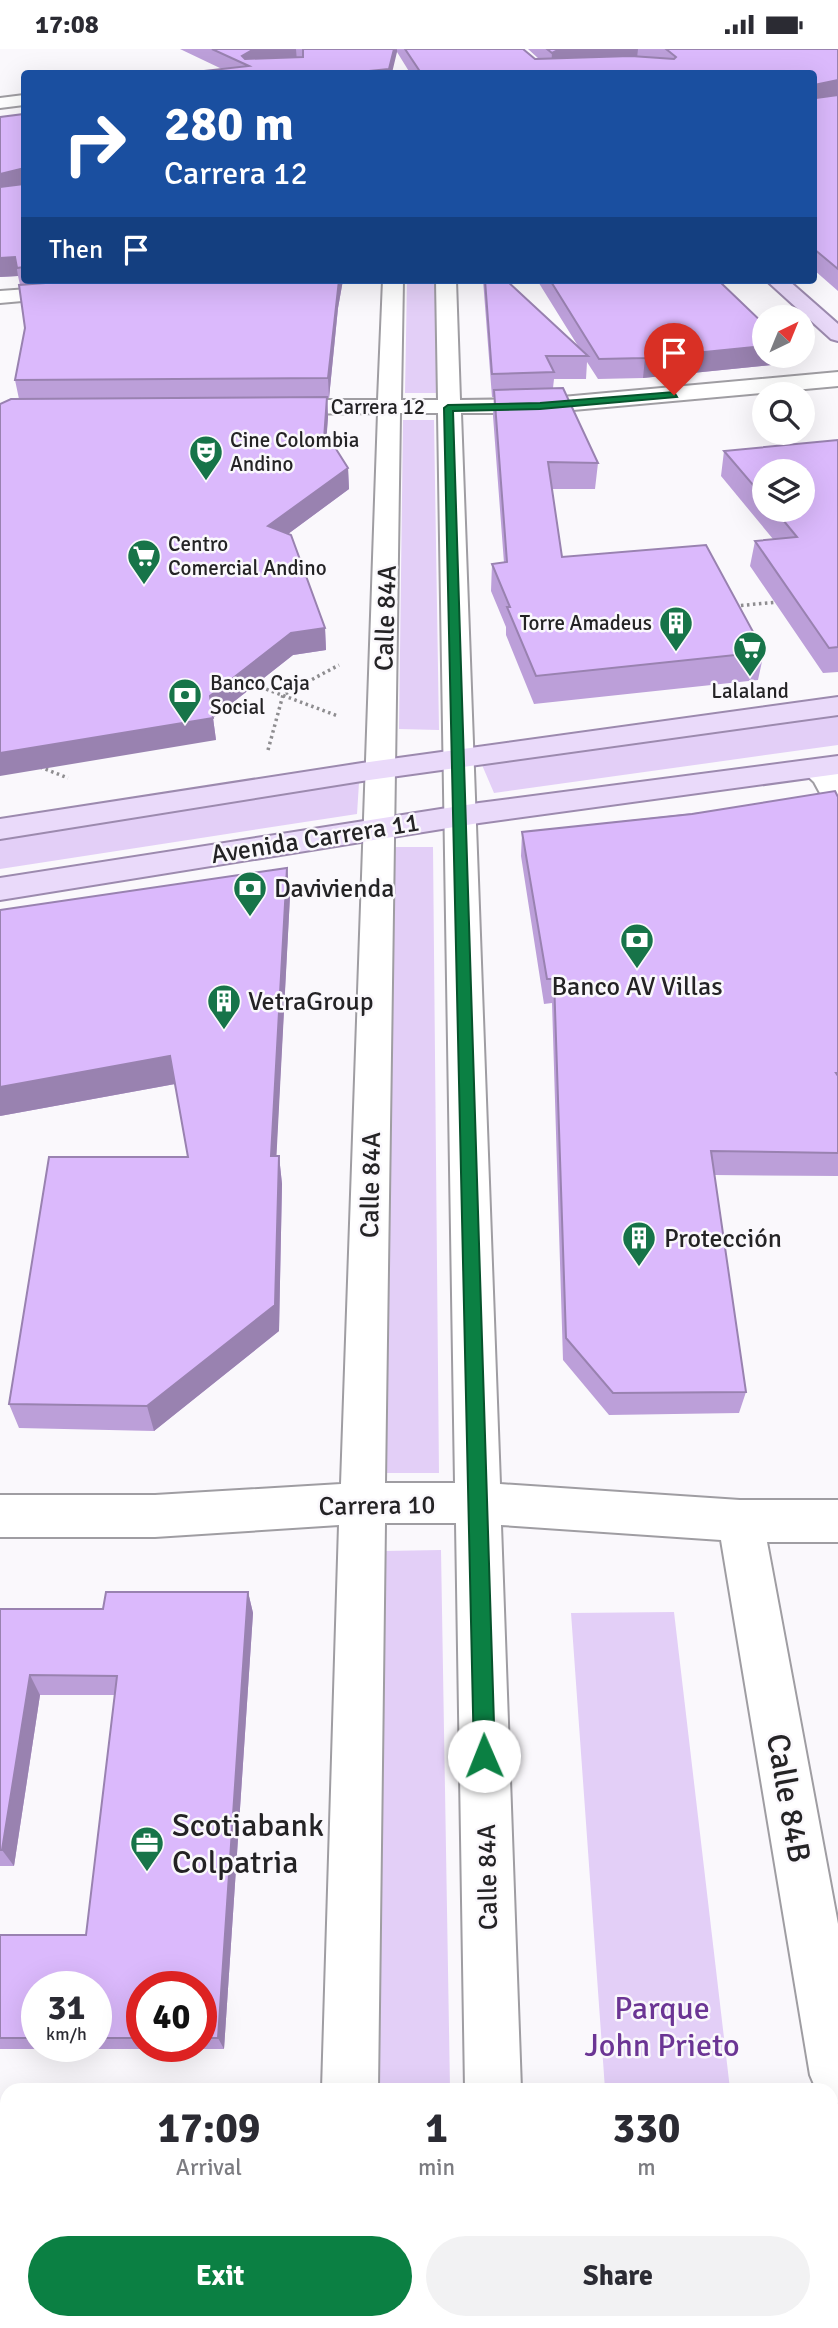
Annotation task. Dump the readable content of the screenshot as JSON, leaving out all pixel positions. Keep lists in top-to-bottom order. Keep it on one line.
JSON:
{"streets":{"main road":["Avenida Carrera 11"],"street":["Carrera 12","Calle 84A","Carrera 10","Calle 84B"]},"crossings":[["Carrera 12","Calle 84A"],["Calle 84A","Avenida Carrera 11"],["Calle 84A","Carrera 10"],["Carrera 10","Calle 84B"]],"parks":["Parque John Prieto"],"places":{"theatre":["Cine Colombia Andino"],"supermarket":["Centro Comercial Andino","Lalaland"],"building":["Torre Amadeus","VetraGroup","Protección"],"bank":["Banco Caja Social","Davivienda","Banco AV Villas"],"office":["Scotiabank Colpatria"]},"north":"top right","page":{"status":"17:08","turn":["280 m","Carrera 12"],"then":"Then","speed":"31 km/h","limit":"40","eta":["17:09","Arrival","1","min","330","m"],"buttons":["Exit","Share"]}}
